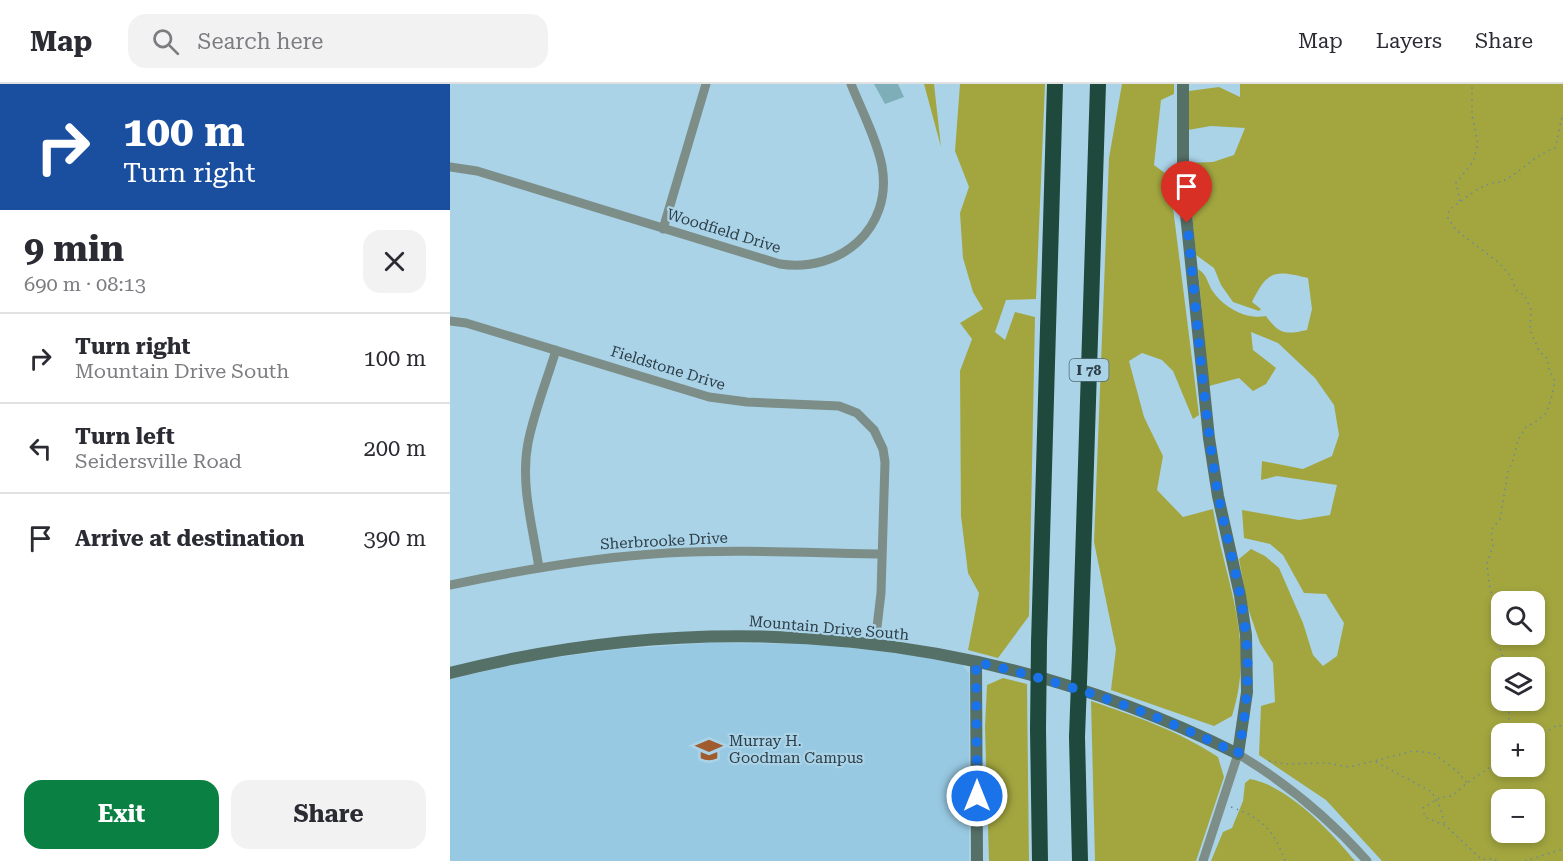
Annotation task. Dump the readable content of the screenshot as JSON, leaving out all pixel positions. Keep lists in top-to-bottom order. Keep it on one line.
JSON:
{"streets":{"highway":["I 78"],"street":["Woodfield Drive","Fieldstone Drive","Sherbrooke Drive","Mountain Drive South"]},"crossings":[["Fieldstone Drive","Sherbrooke Drive"],["Fieldstone Drive","Mountain Drive South"]],"places":{"school or university":["Murray H. Goodman Campus"]},"page":{"header":"Map","search":"Search here","nav":["Map","Layers","Share"],"turn":["100 m","Turn right"],"heading":["9 min","690 m · 08:13"],"list":[{"name":"Turn right","note":"Mountain Drive South","value":"100 m"},{"name":"Turn left","note":"Seidersville Road","value":"200 m"},{"name":"Arrive at destination","value":"390 m"}],"map_buttons":["+","−"],"buttons":["Exit","Share"]}}
